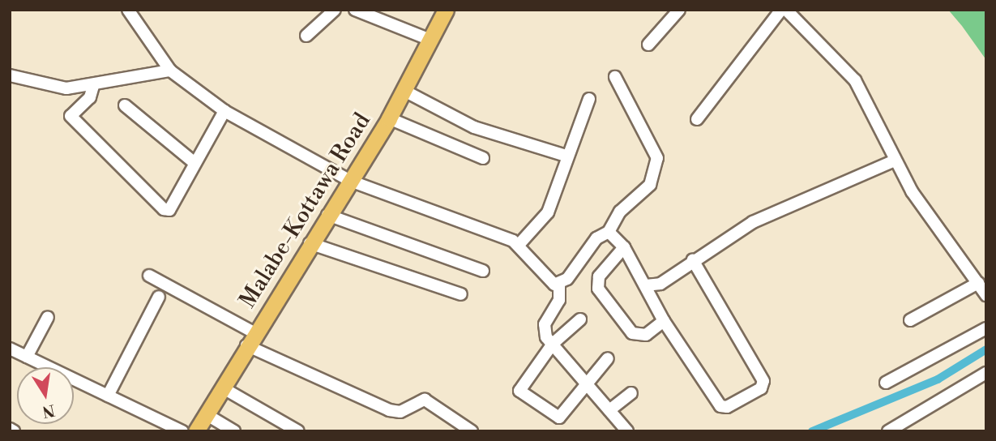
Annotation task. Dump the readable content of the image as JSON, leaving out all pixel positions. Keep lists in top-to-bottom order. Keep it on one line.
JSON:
{"streets":{"main road":["Malabe-Kottawa Road"]},"north":"bottom"}
